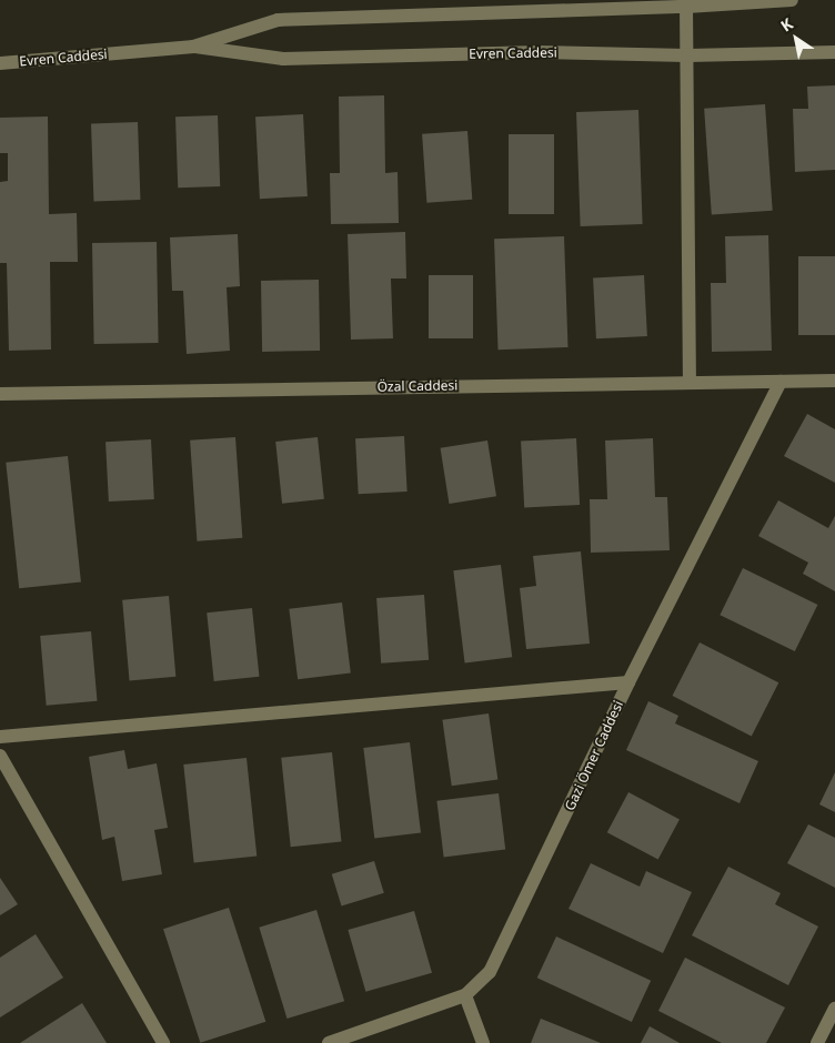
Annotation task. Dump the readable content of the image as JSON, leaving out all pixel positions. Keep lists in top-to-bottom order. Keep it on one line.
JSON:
{"streets":{"street":["Evren Caddesi","Özal Caddesi","Gazi Ömer Caddesi"]},"crossings":[["Özal Caddesi","Gazi Ömer Caddesi"]],"north":"top left"}
